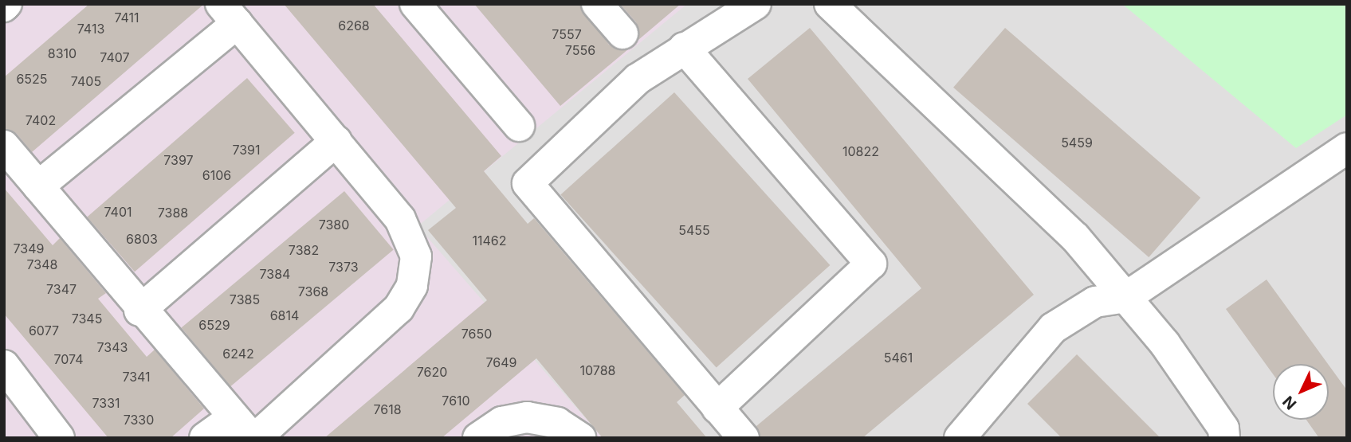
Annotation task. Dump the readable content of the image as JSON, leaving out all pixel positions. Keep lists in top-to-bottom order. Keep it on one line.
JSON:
{"house_numbers":["7411","6268","7413","7557","7556","8310","7407","6525","7405","7402","5459","7391","10822","7397","6106","7401","7388","7380","5455","6803","11462","7349","7382","7348","7373","7384","7347","7368","7385","6814","7345","6529","6077","7650","7343","6242","5461","7074","7649","10788","7620","7341","7610","7331","7618","7330"],"north":"bottom left"}
